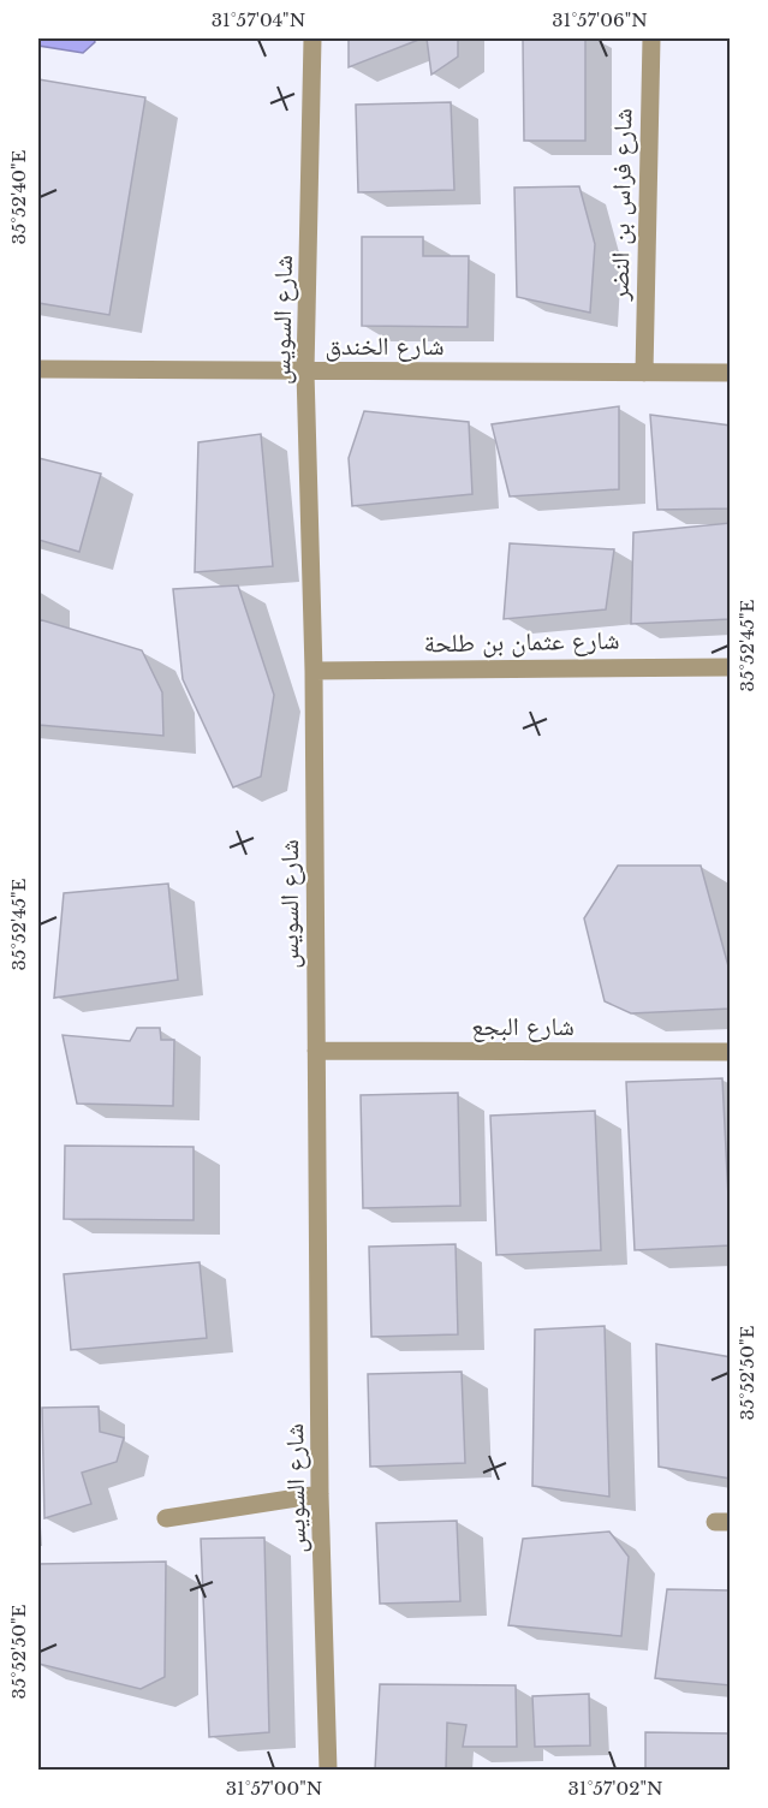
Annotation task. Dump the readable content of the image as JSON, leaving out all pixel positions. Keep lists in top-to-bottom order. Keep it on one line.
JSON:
{"streets":{"street":["شارع فراس بن النضر","شارع السويس","شارع الخندق","شارع عثمان بن طلحة","شارع البجع"]},"crossings":[["شارع فراس بن النضر","شارع الخندق"],["شارع السويس","شارع الخندق"],["شارع السويس","شارع عثمان بن طلحة"],["شارع السويس","شارع البجع"]],"coordinates":["31°57'04\"N","31°57'06\"N","35°52'40\"E","35°52'45\"E","35°52'50\"E","31°57'00\"N","31°57'02\"N"]}
